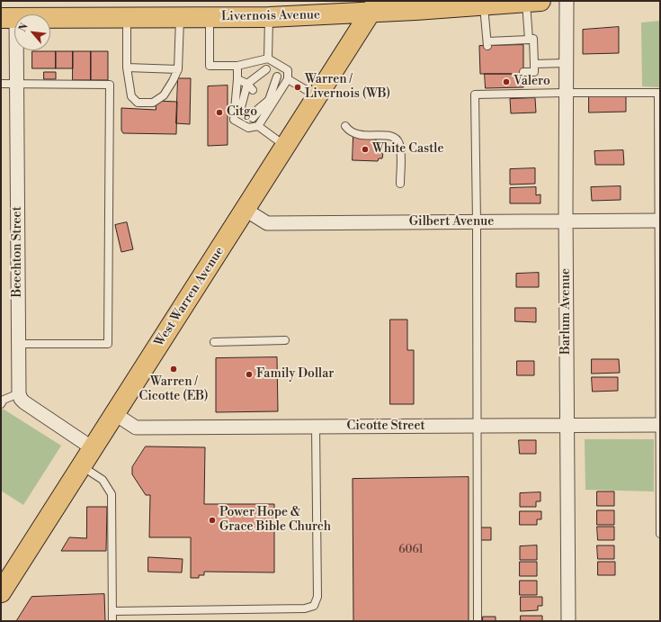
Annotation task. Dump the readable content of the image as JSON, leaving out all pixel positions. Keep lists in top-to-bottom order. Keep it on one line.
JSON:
{"streets":{"main road":["Livernois Avenue","West Warren Avenue"],"street":["Gilbert Avenue","Beechton Street","Barlum Avenue","Cicotte Street"]},"crossings":[["Livernois Avenue","Beechton Street"],["Livernois Avenue","West Warren Avenue"],["Gilbert Avenue","West Warren Avenue"],["Gilbert Avenue","Barlum Avenue"],["West Warren Avenue","Cicotte Street"],["Barlum Avenue","Cicotte Street"]],"places":["Valero","Warren / Livernois (WB)","Citgo","White Castle","Warren / Cicotte (EB)","Family Dollar","Power Hope & Grace Bible Church"],"house_numbers":["6061"],"north":"top left"}
